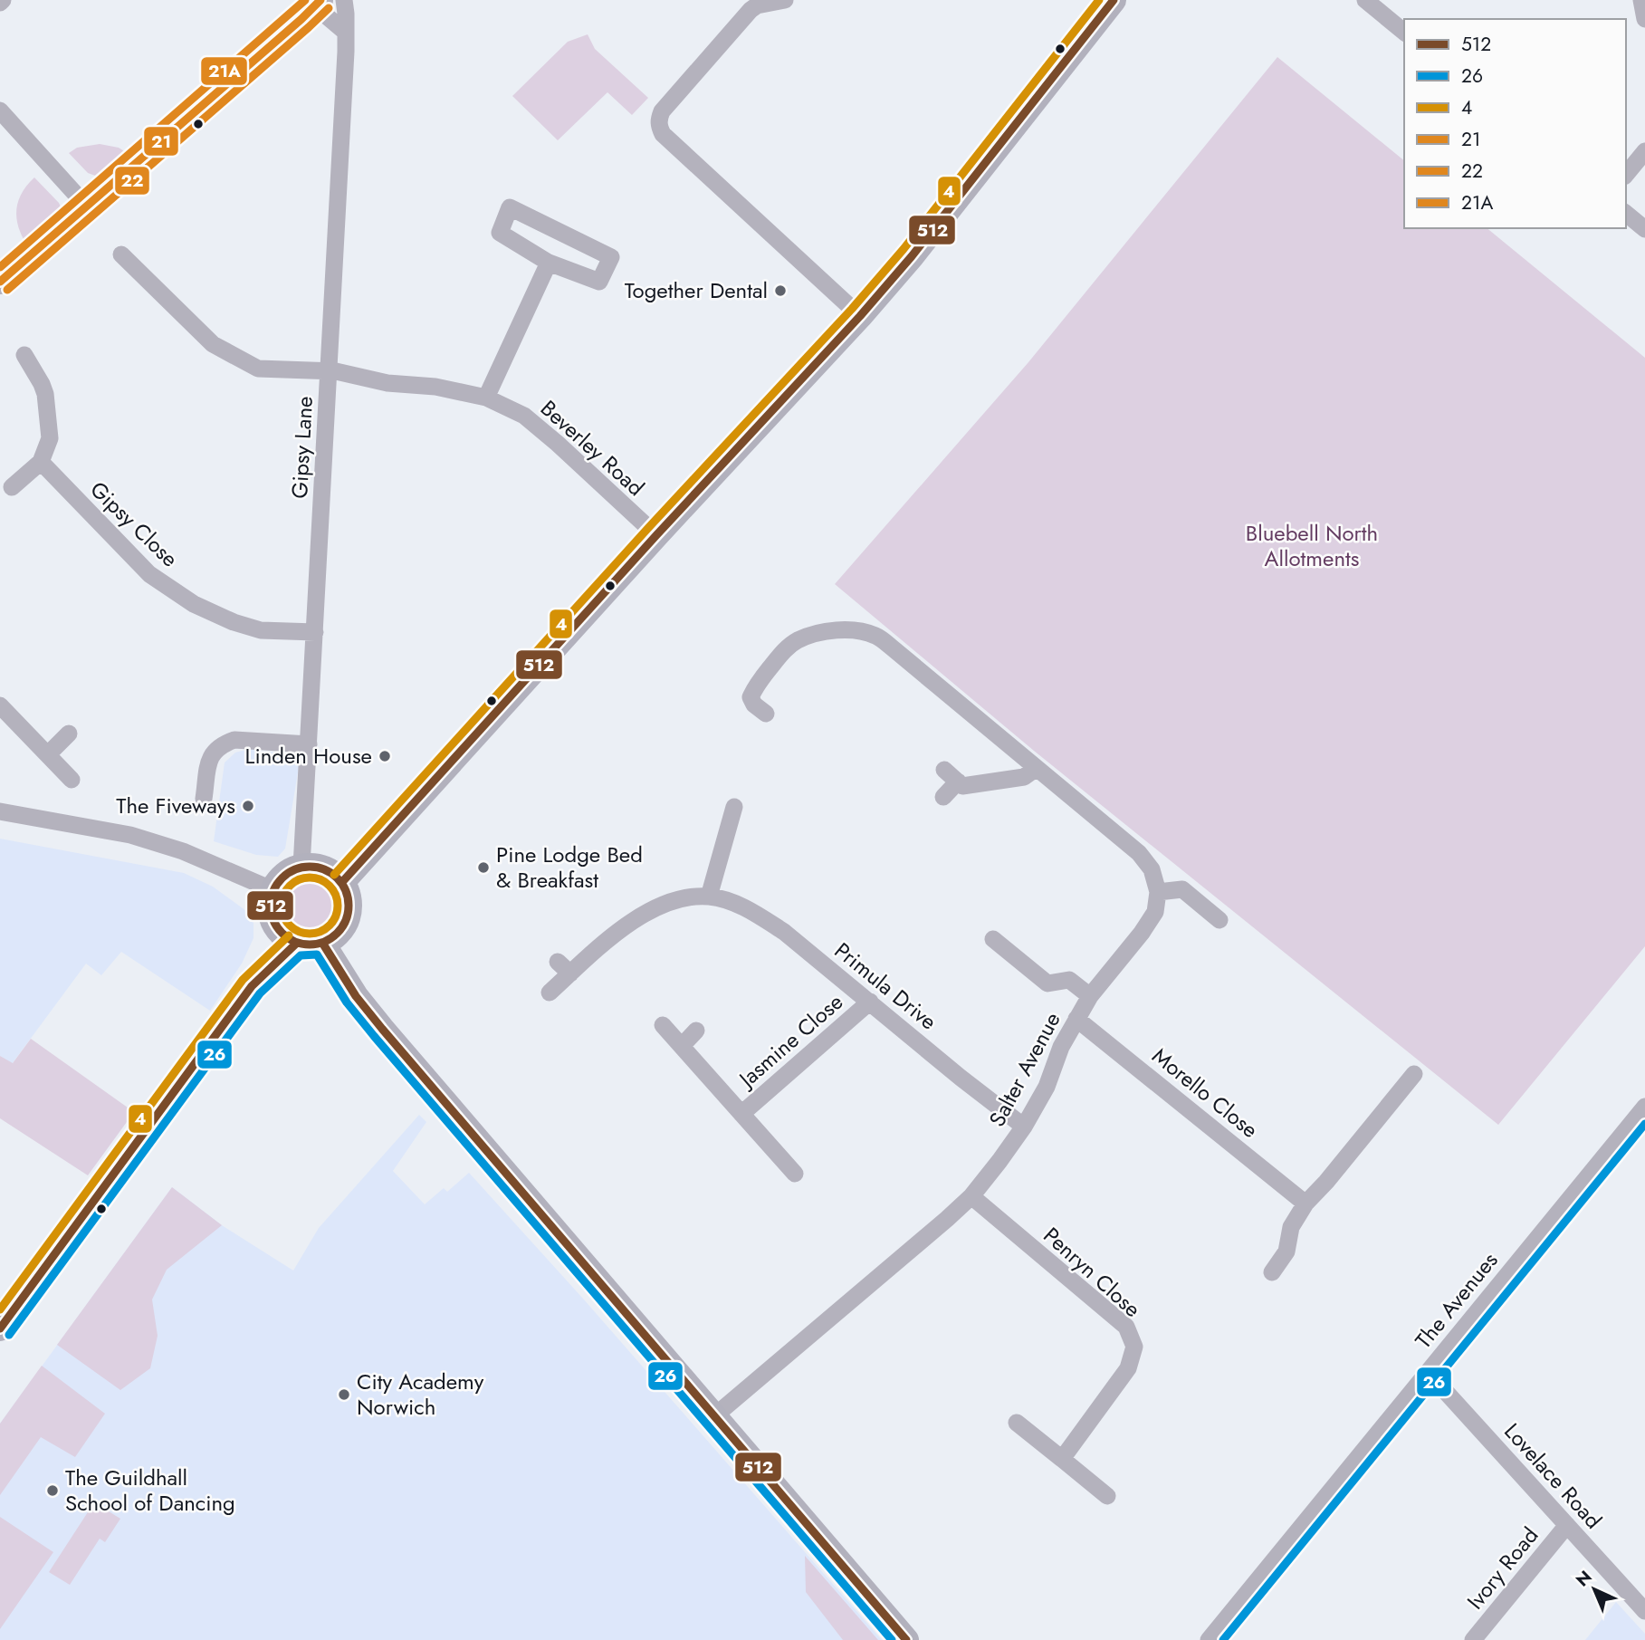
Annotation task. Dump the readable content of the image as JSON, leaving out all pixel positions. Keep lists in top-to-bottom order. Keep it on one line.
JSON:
{"streets":{"street":["Gipsy Lane","Beverley Road","Gipsy Close","Primula Drive","Jasmine Close","Salter Avenue","Morello Close","Penryn Close","The Avenues","Lovelace Road","Ivory Road"]},"crossings":[["Gipsy Lane","Beverley Road"],["Gipsy Lane","Gipsy Close"],["Primula Drive","Jasmine Close"],["Primula Drive","Salter Avenue"],["Salter Avenue","Morello Close"],["Salter Avenue","Penryn Close"],["The Avenues","Lovelace Road"],["Lovelace Road","Ivory Road"]],"parks":["Bluebell North Allotments"],"places":["Together Dental","Linden House","The Fiveways","Pine Lodge Bed & Breakfast","City Academy Norwich","The Guildhall School of Dancing"],"lines":["transit line 512","transit line 4","transit line 21","transit line 21A","transit line 22","transit line 26"],"legend":["512","26","4","21","22","21A"],"north":"top left"}
